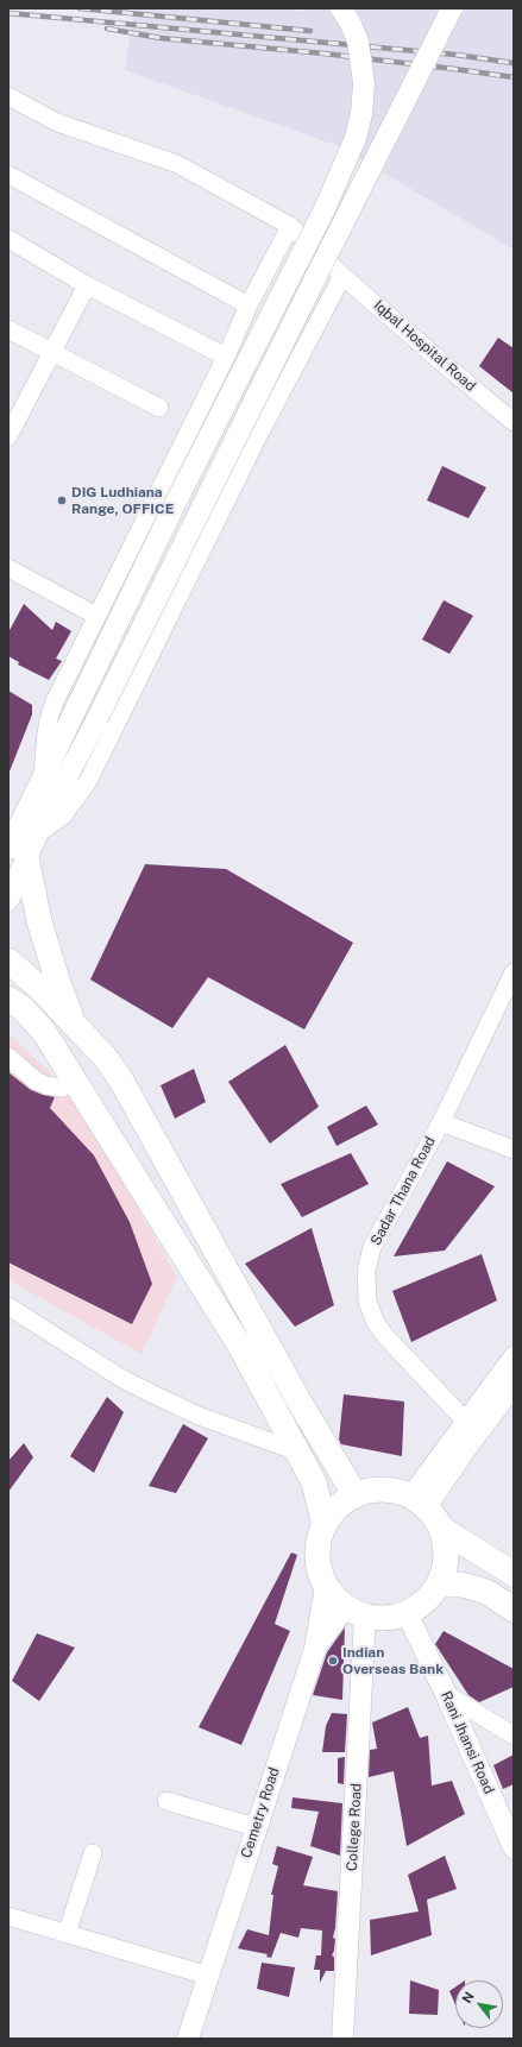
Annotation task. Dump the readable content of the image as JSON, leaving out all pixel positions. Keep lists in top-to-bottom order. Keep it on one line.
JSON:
{"streets":{"street":["Iqbal Hospital Road","Sadar Thana Road","Rani Jhansi Road","Cemetry Road","College Road"]},"crossings":[["Rani Jhansi Road","Cemetry Road"],["Rani Jhansi Road","College Road"],["Cemetry Road","College Road"]],"places":["DIG Ludhiana Range, OFFICE","Indian Overseas Bank"],"north":"top left"}
